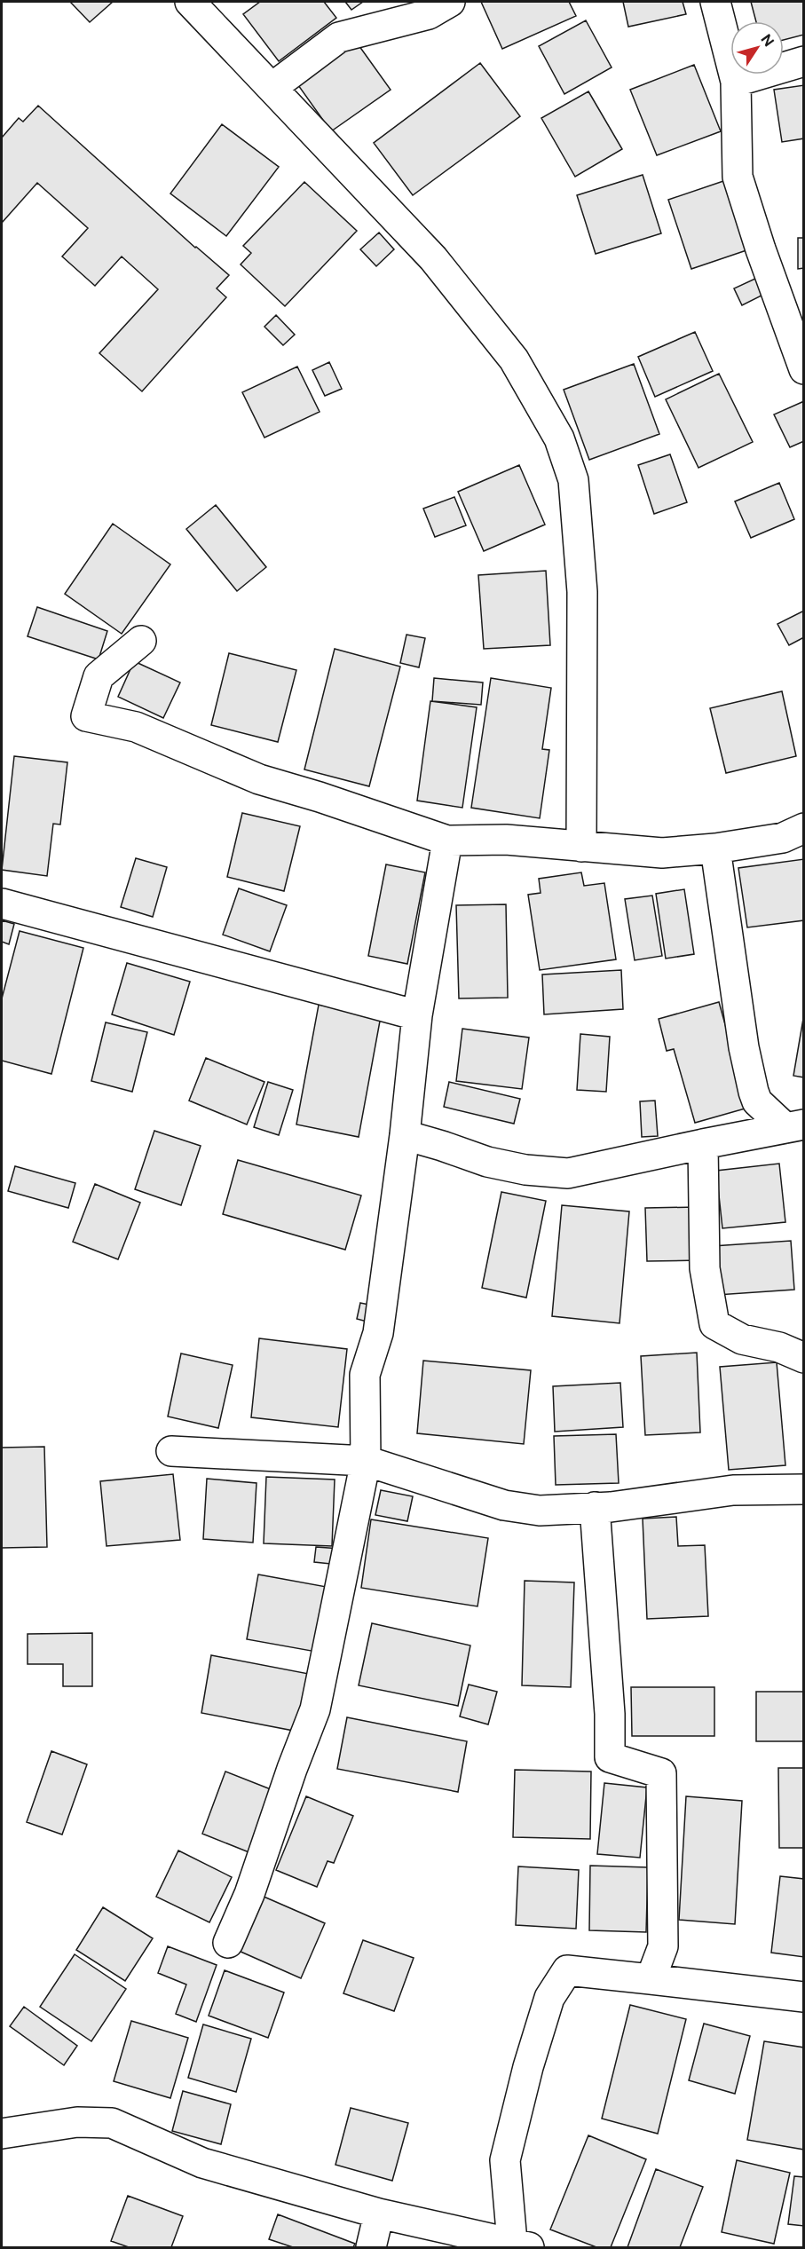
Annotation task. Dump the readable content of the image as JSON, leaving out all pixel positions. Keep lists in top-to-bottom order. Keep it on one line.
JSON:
{"north":"top right"}
